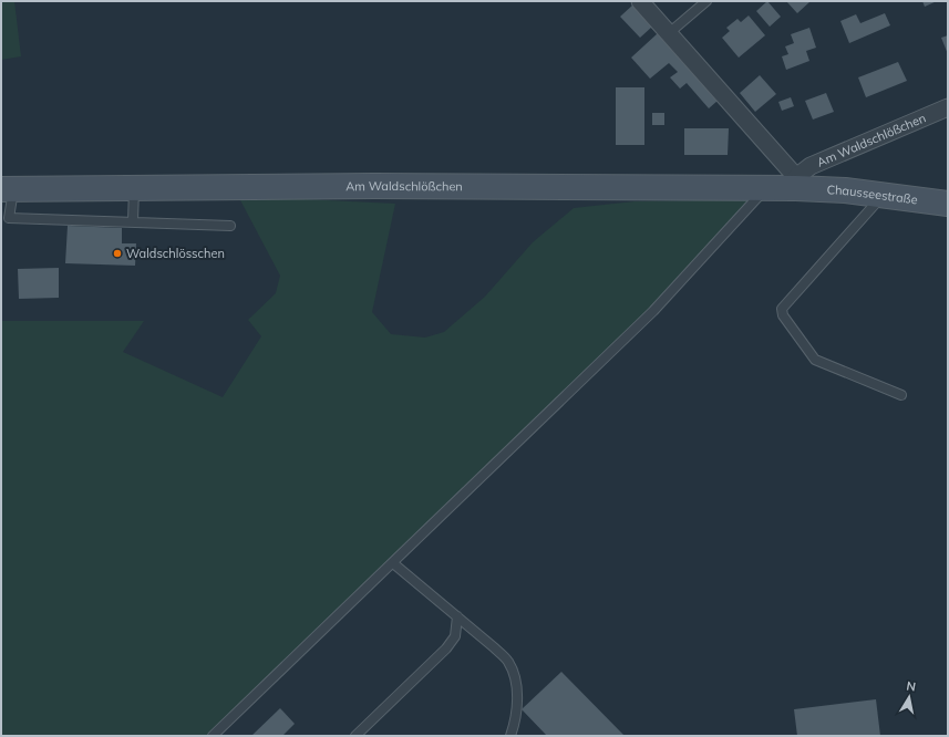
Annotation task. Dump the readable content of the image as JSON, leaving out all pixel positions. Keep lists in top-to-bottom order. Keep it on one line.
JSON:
{"streets":{"street":["Am Waldschlößchen","Chausseestraße"]},"crossings":[["Am Waldschlößchen","Chausseestraße"]],"places":["Waldschlösschen"],"north":"top"}
